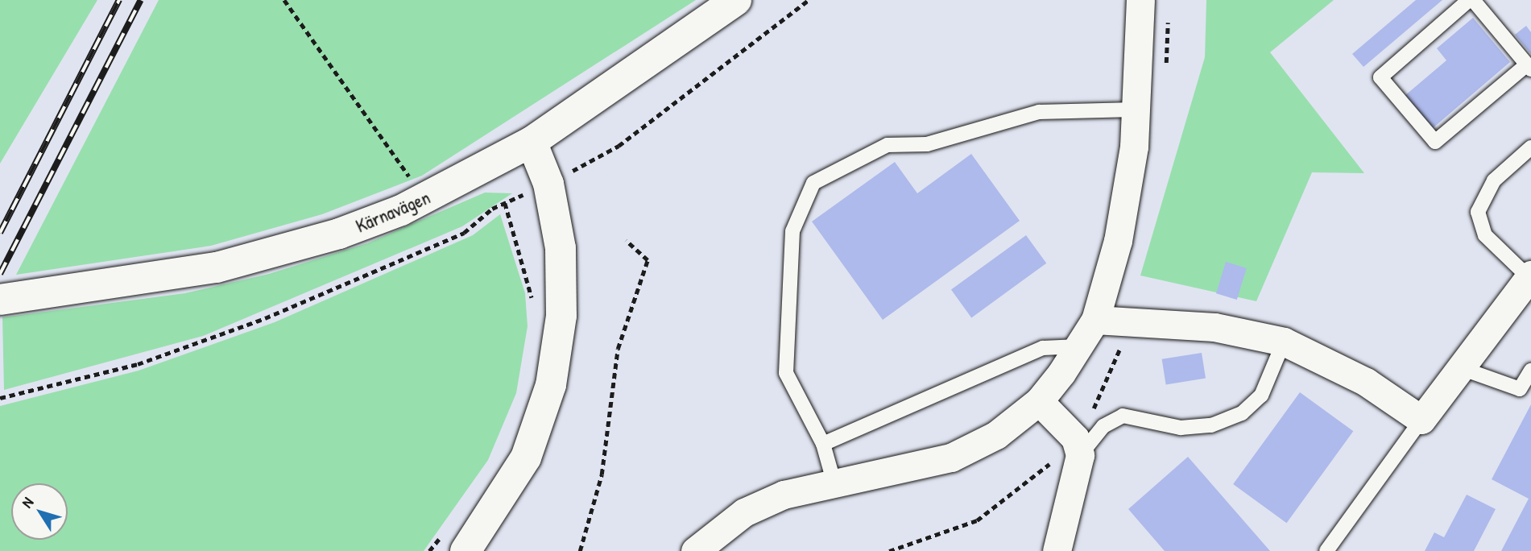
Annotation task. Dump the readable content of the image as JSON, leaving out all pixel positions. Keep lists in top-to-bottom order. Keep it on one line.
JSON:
{"streets":{"street":["Kärnavägen"]},"north":"top left"}
